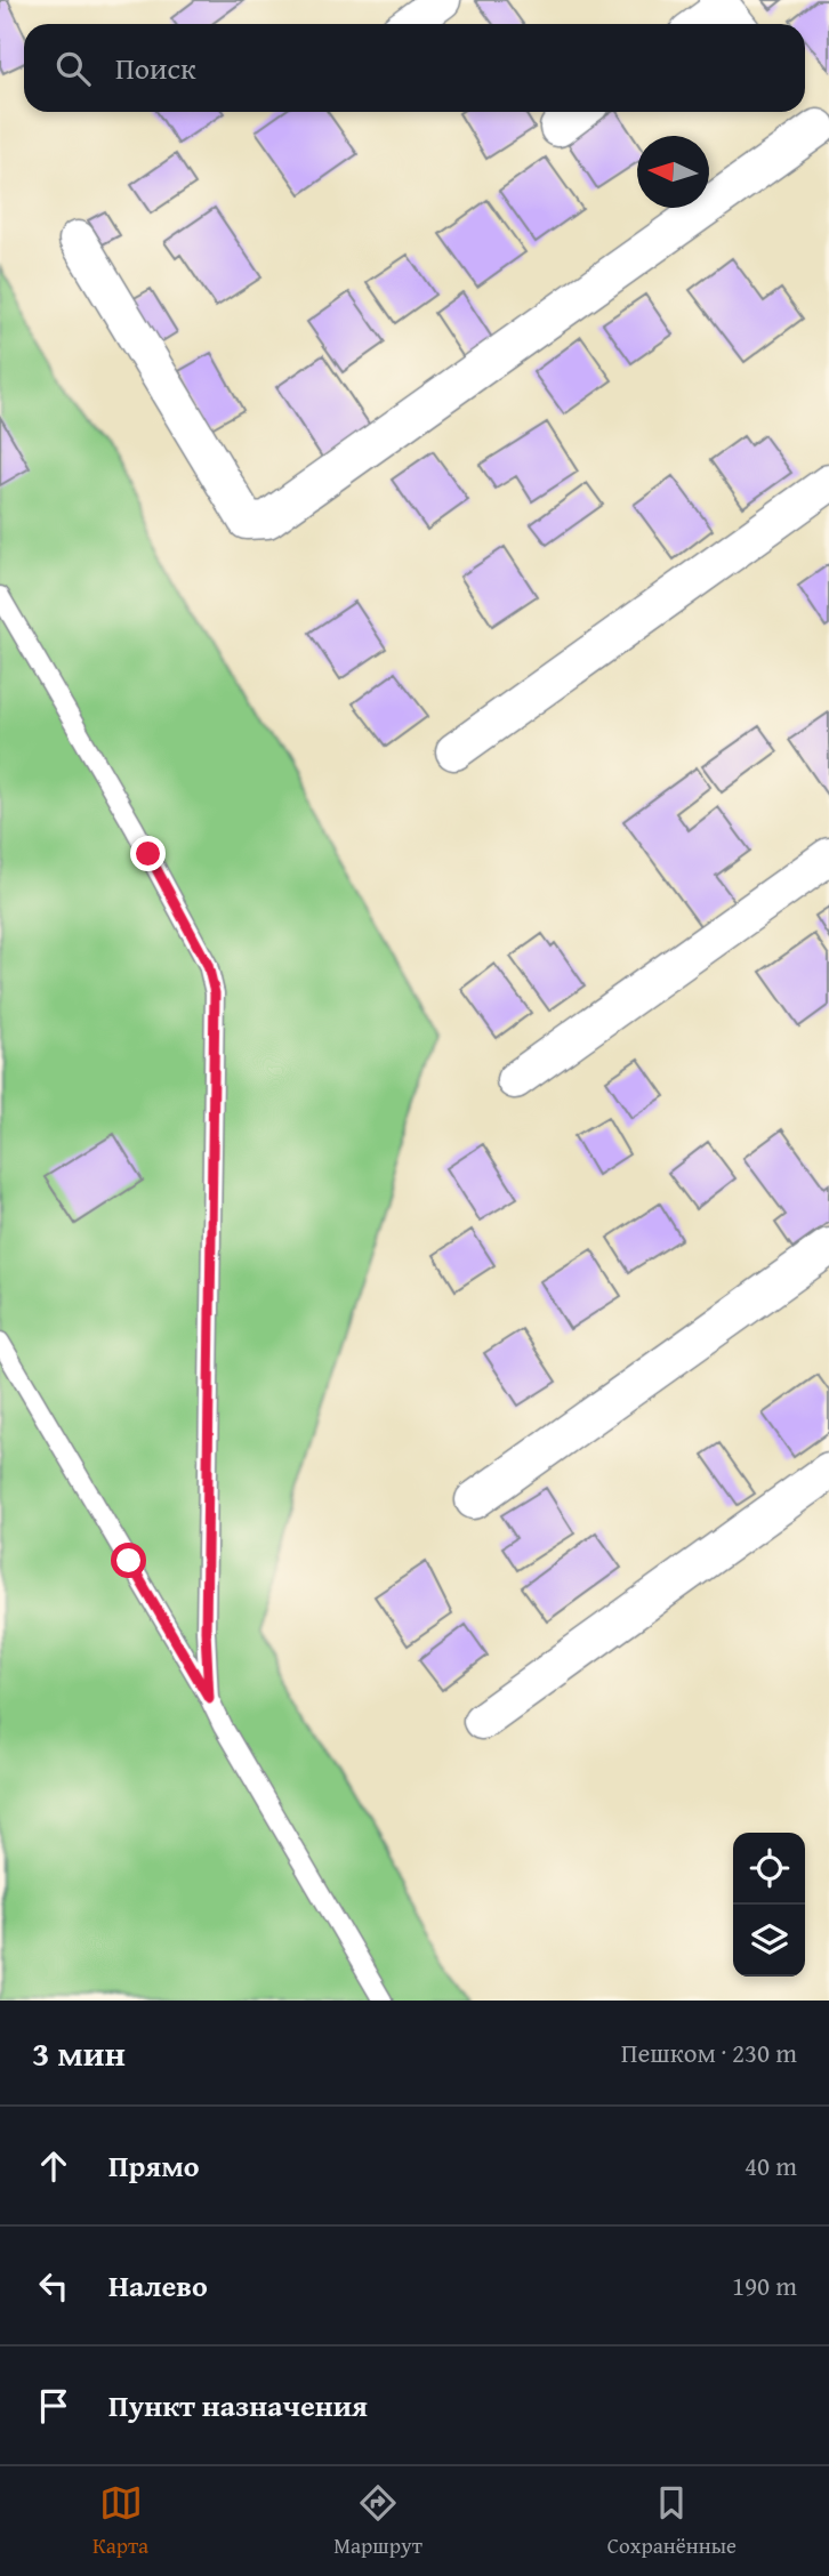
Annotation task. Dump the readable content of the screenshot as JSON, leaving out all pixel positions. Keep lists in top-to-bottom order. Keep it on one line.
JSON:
{"north":"left","page":{"search":"Поиск","heading":["3 мин","Пешком · 230 m"],"list":[["Прямо","40 m"],["Налево","190 m"],"Пункт назначения"],"nav":["Карта","Маршрут","Сохранённые"]}}
